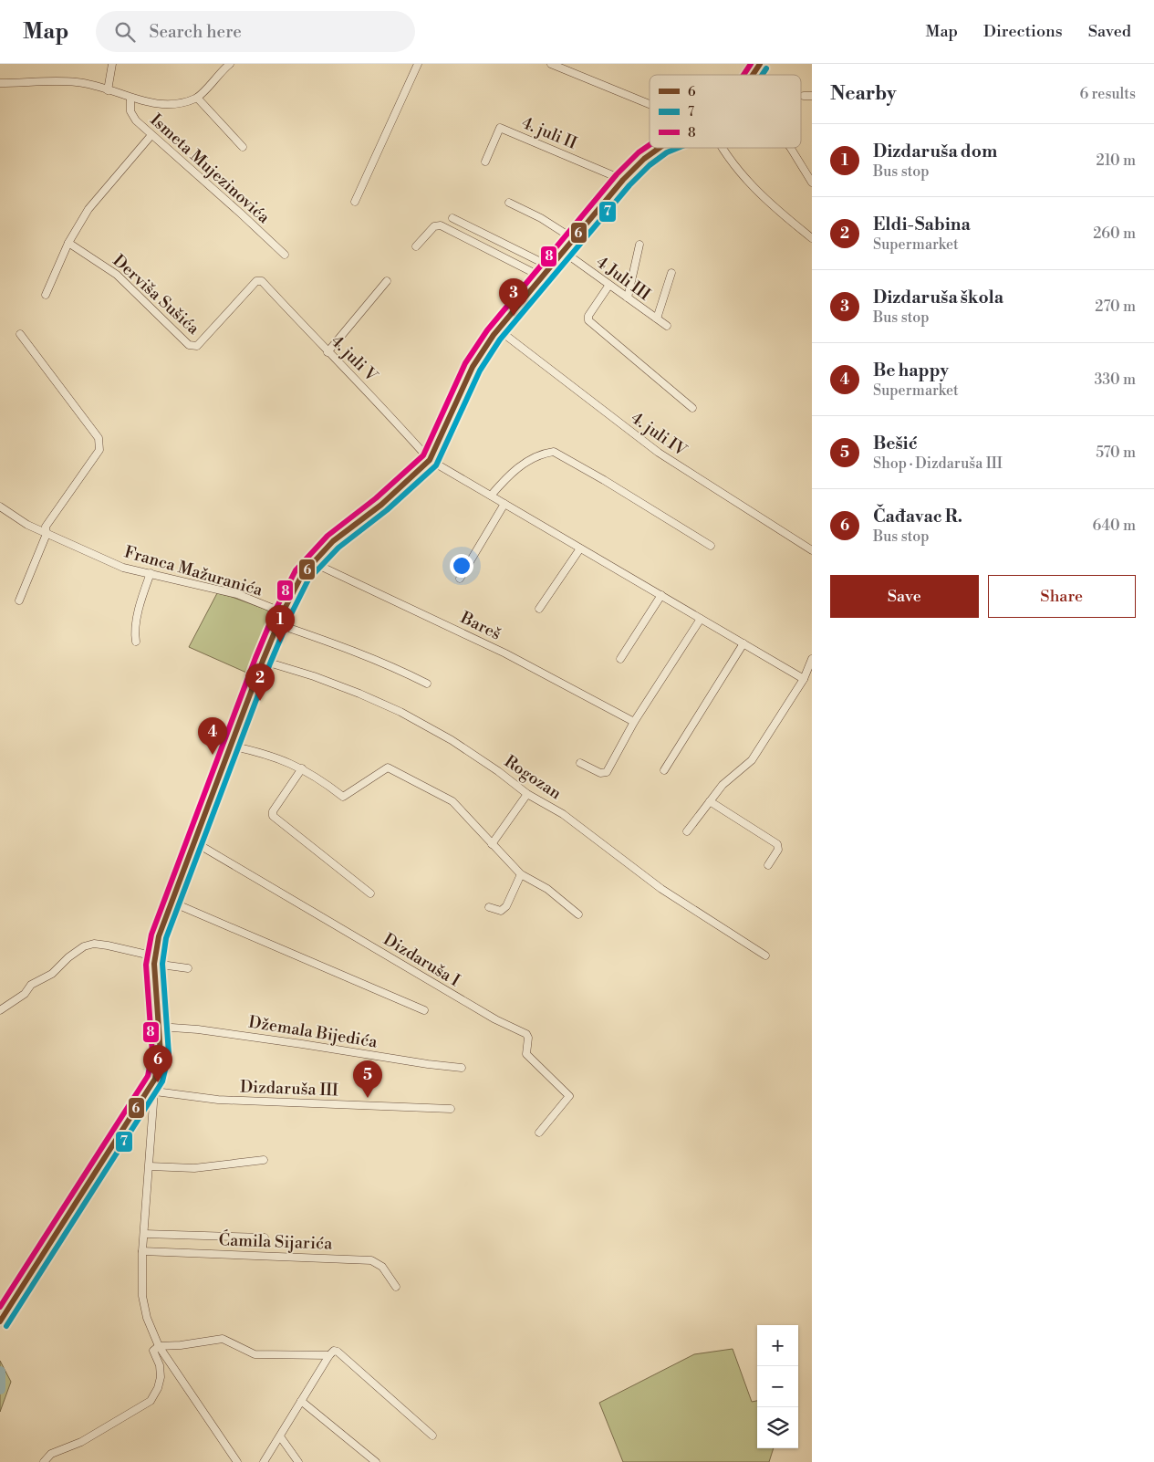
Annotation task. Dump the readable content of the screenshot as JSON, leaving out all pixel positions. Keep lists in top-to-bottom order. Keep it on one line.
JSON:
{"streets":{"street":["4. juli II","Ismeta Mujezinovića","4 Juli III","Derviša Sušića","4. juli V","4. juli IV","Franca Mažuranića","Bareš","Rogozan","Dizdaruša I","Džemala Bijedića","Dizdaruša III","Ćamila Sijarića"]},"crossings":[["Derviša Sušića","4. juli V"]],"lines":["transit line 6","transit line 8","transit line 7"],"legend":["6","7","8"],"page":{"header":"Map","search":"Search here","nav":["Map","Directions","Saved"],"heading":["Nearby","6 results"],"list":[{"mark":"1","name":"Dizdaruša dom","note":"Bus stop","value":"210 m"},{"mark":"2","name":"Eldi-Sabina","note":"Supermarket","value":"260 m"},{"mark":"3","name":"Dizdaruša škola","note":"Bus stop","value":"270 m"},{"mark":"4","name":"Be happy","note":"Supermarket","value":"330 m"},{"mark":"5","name":"Bešić","note":"Shop · Dizdaruša III","value":"570 m"},{"mark":"6","name":"Čađavac R.","note":"Bus stop","value":"640 m"}],"pins":["3","1","2","4","6","5"],"buttons":["Save","Share"],"map_buttons":["+","−"]}}
